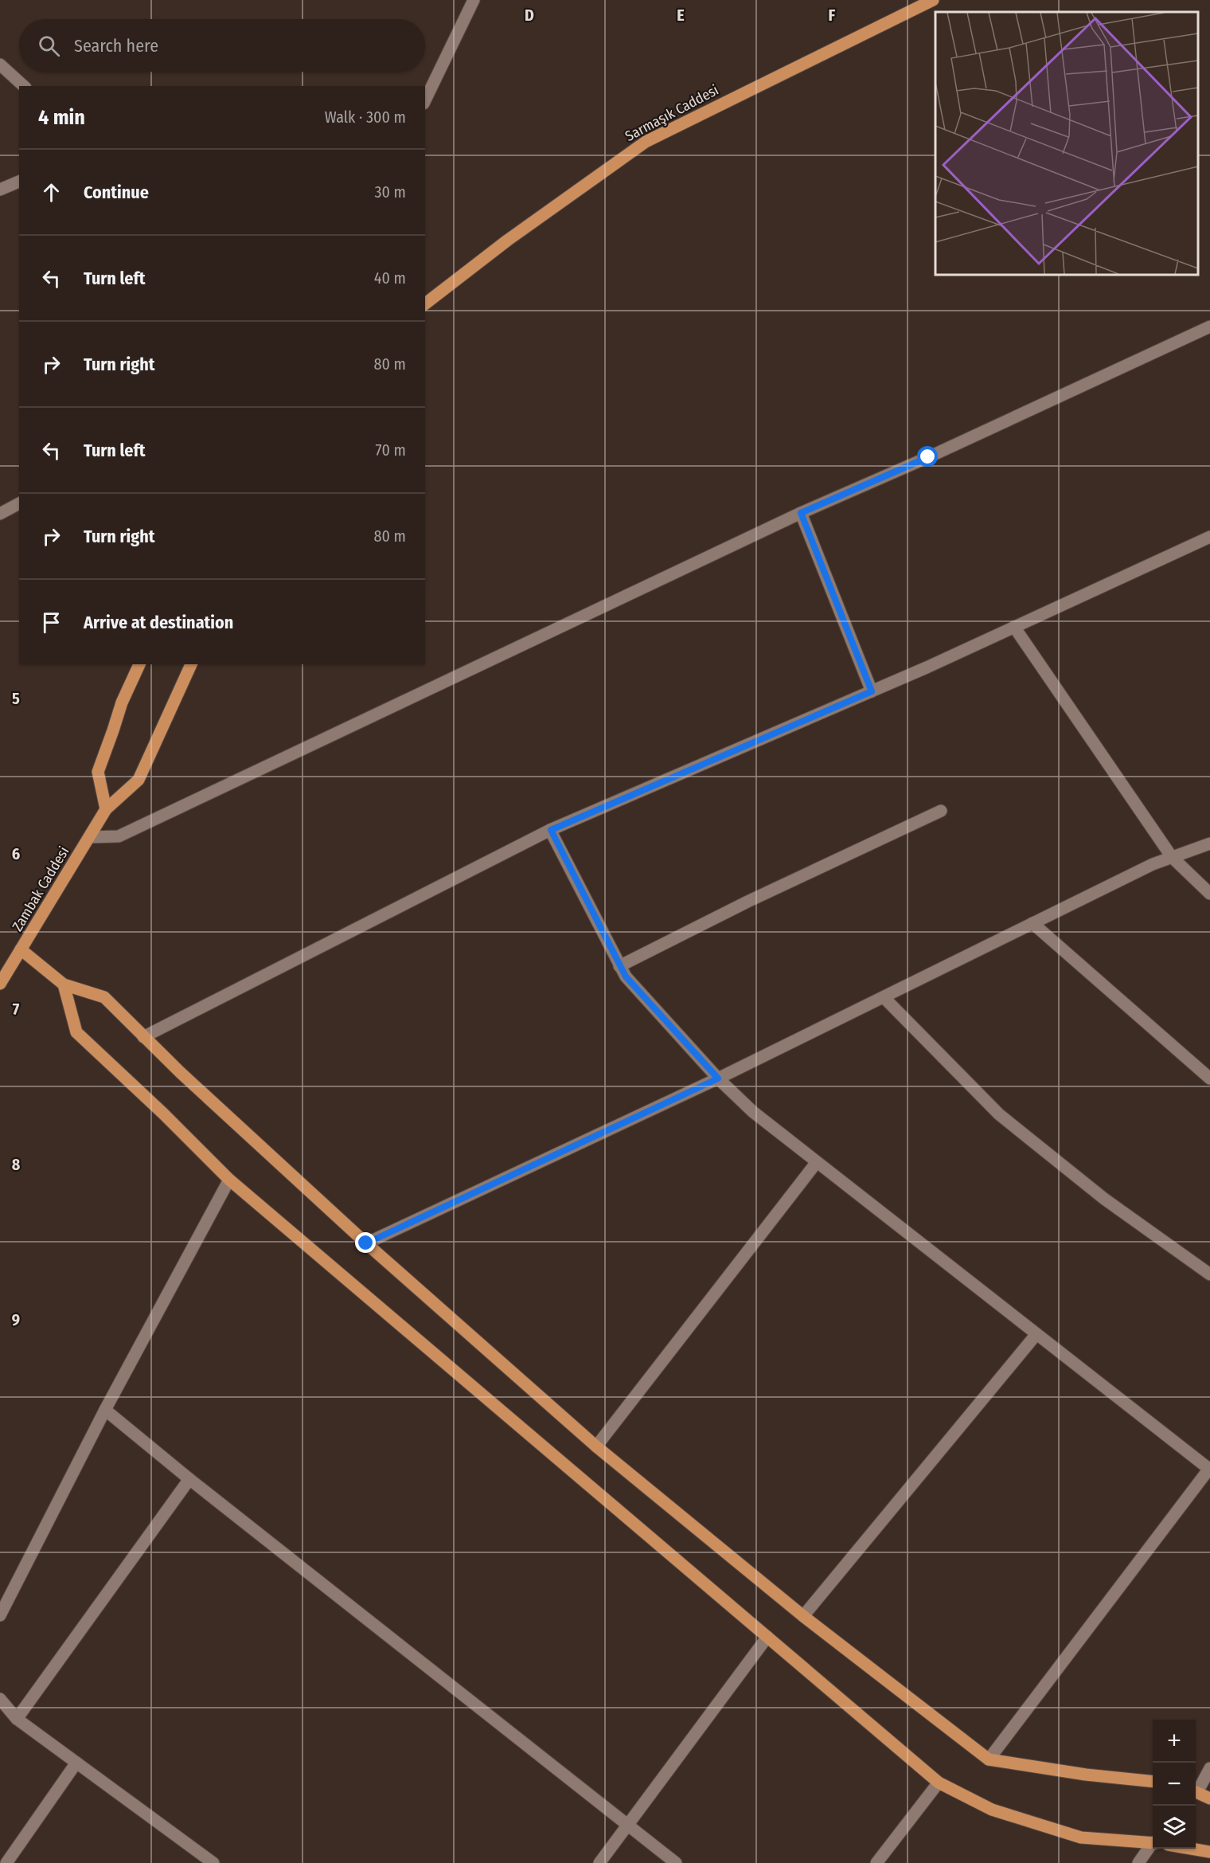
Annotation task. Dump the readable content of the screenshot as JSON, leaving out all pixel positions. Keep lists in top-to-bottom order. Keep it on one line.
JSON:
{"streets":{"main road":["Sarmaşık Caddesi","Zambak Caddesi"]},"page":{"search":"Search here","heading":["4 min","Walk · 300 m"],"list":[["Continue","30 m"],["Turn left","40 m"],["Turn right","80 m"],["Turn left","70 m"],["Turn right","80 m"],"Arrive at destination"],"map_buttons":["+","−"]},"grid":{"columns":["D","E","F"],"rows":["5","6","7","8","9"]}}
